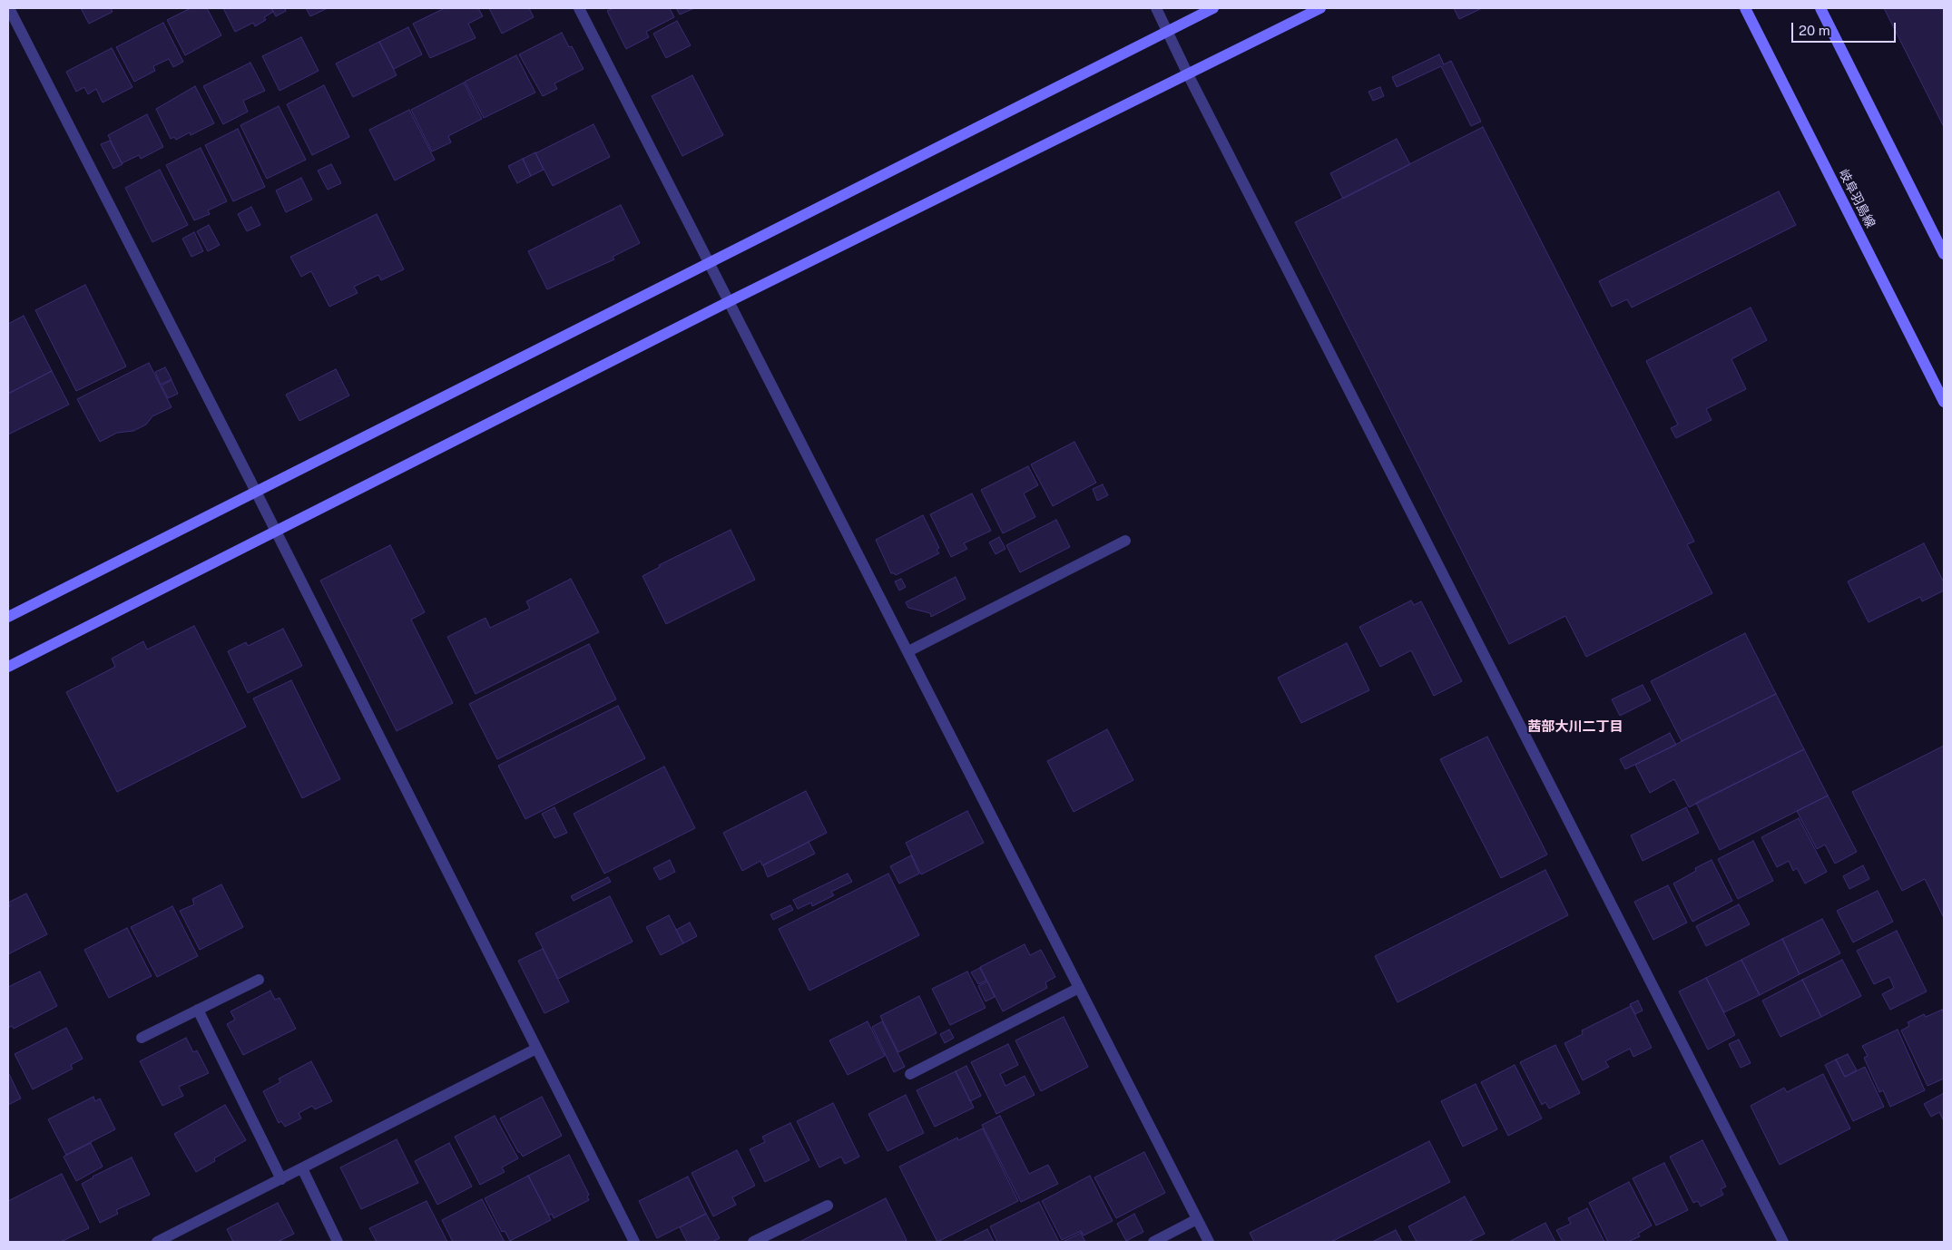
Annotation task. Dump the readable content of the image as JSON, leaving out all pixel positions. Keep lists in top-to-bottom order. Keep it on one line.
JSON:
{"streets":{"street":["岐阜羽島線"]},"districts":["茜部大川二丁目"],"scale_bar":"20 m"}
